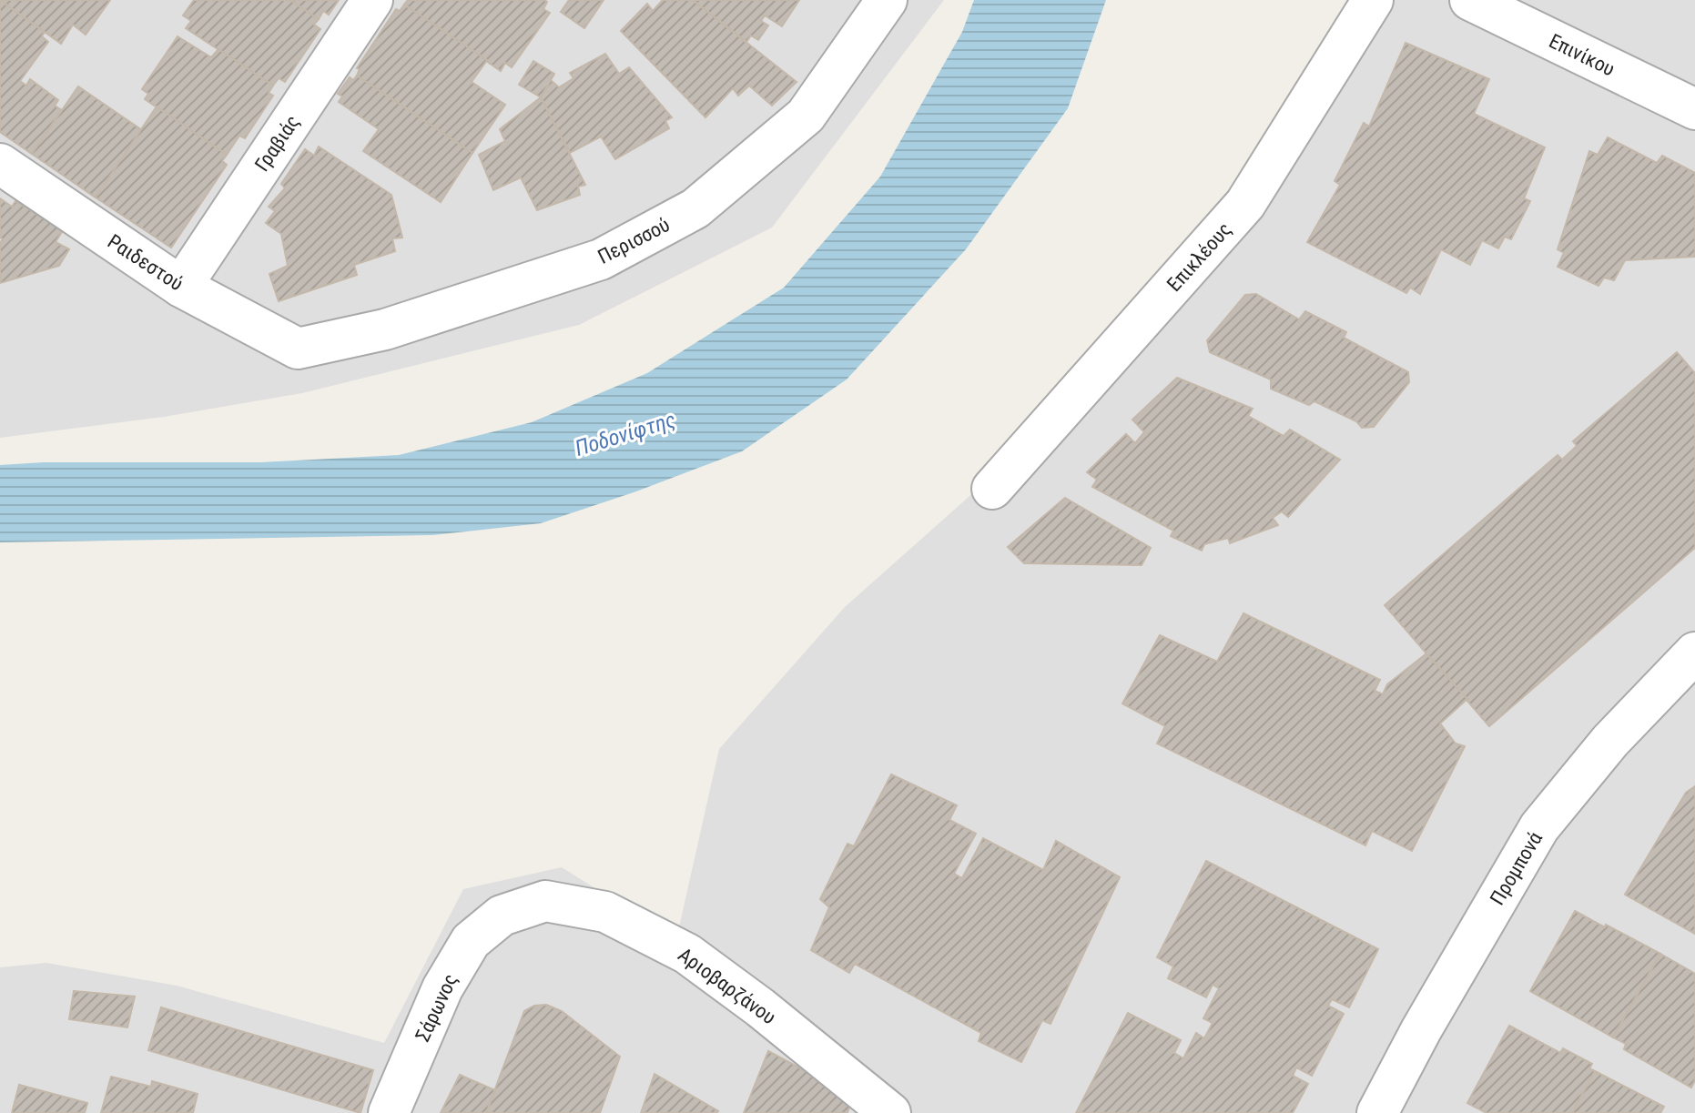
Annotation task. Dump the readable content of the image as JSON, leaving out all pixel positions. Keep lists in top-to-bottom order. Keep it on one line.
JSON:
{"streets":{"street":["Επινίκου","Γραβιάς","Περισσού","Επικλέους","Ραιδεστού","Προμπονά","Αριοβαρζάνου","Σάρωνος"]},"crossings":[["Γραβιάς","Ραιδεστού"],["Περισσού","Ραιδεστού"],["Αριοβαρζάνου","Σάρωνος"]],"water":["Ποδονίφτης"]}
